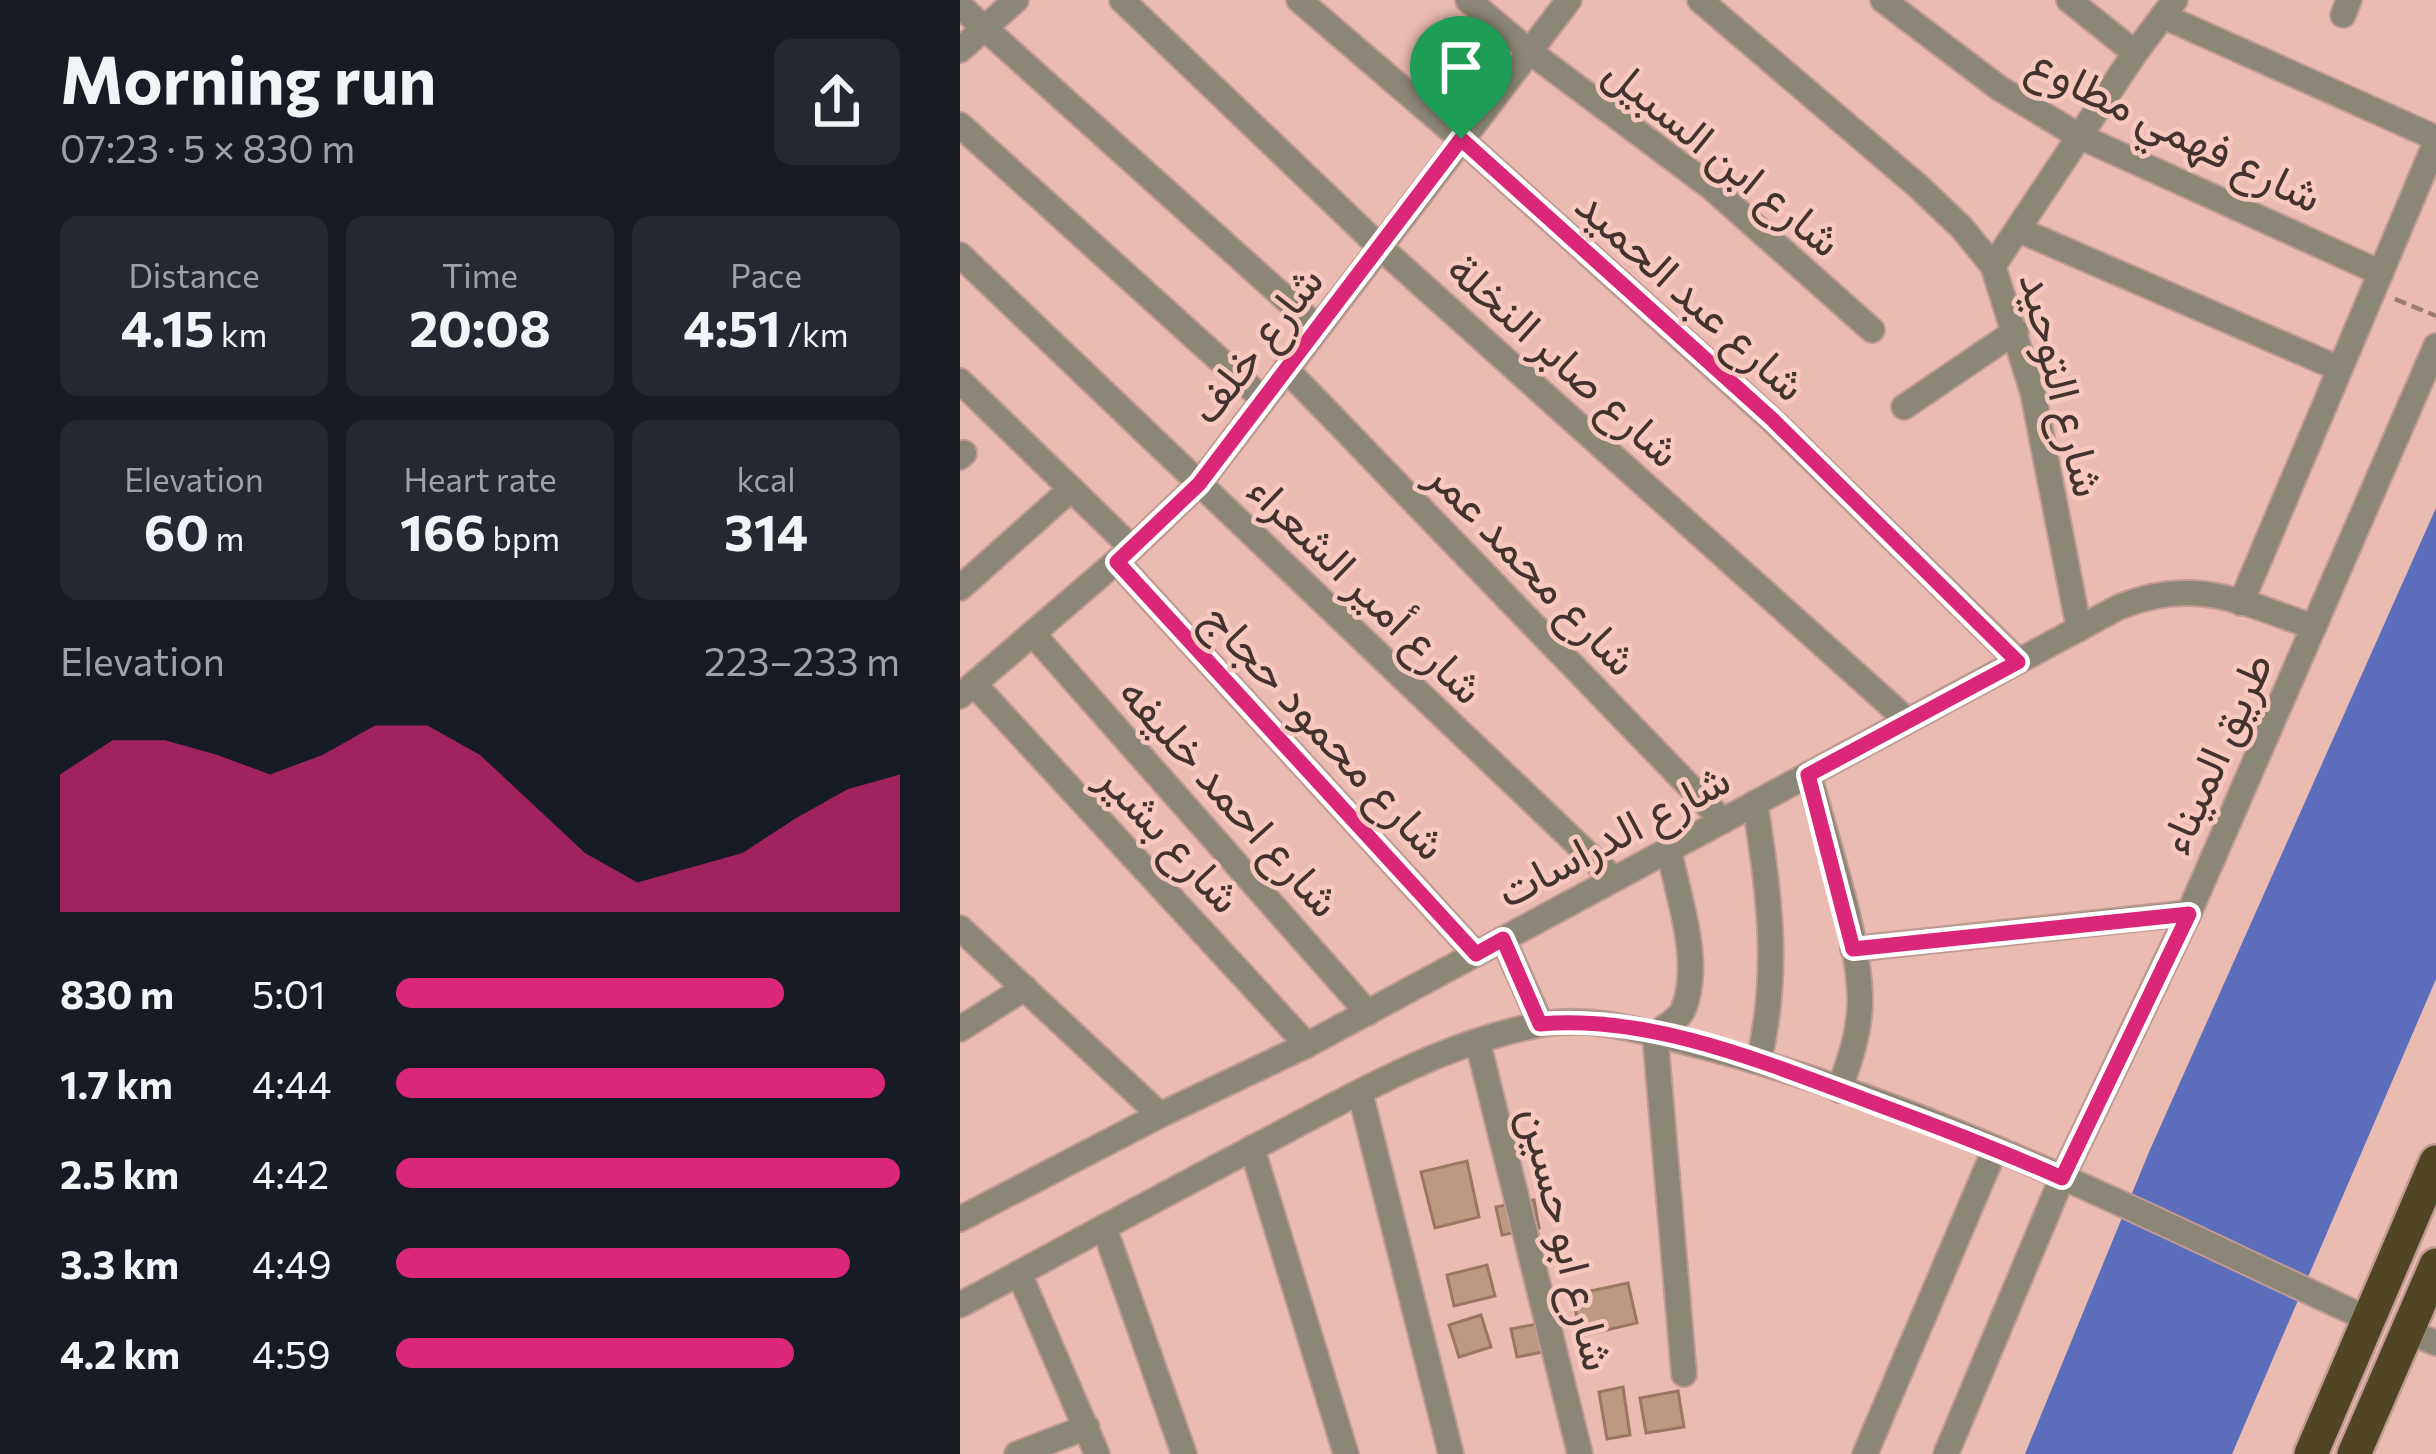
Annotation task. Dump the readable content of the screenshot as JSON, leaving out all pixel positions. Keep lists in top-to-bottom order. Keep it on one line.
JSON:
{"streets":{"street":["شارع فهمي مطاوع","شارع ابن السبيل","شارع عبد الحميد","شارع خلف","شارع صابر النخلة","شارع التوحيد","شارع محمد عمر","شارع أمير الشعراء","شارع محمود حجاج","طريق الميناء","شارع احمد خليفه","شارع الدراسات","شارع بشير","شارع ابو حسين"]},"crossings":[["شارع ابن السبيل","شارع خلف"],["شارع عبد الحميد","شارع خلف"],["شارع عبد الحميد","شارع الدراسات"],["شارع خلف","شارع صابر النخلة"],["شارع خلف","شارع محمد عمر"],["شارع خلف","شارع أمير الشعراء"],["شارع خلف","شارع محمود حجاج"],["شارع خلف","شارع احمد خليفه"],["شارع خلف","شارع بشير"],["شارع صابر النخلة","شارع الدراسات"],["شارع التوحيد","شارع الدراسات"],["شارع محمد عمر","شارع الدراسات"],["شارع أمير الشعراء","شارع الدراسات"],["شارع محمود حجاج","شارع الدراسات"],["طريق الميناء","شارع الدراسات"],["شارع احمد خليفه","شارع الدراسات"],["شارع الدراسات","شارع بشير"]],"page":{"heading":["Morning run","07:23 · 5 × 830 m"],"stats":[["Distance","4.15 km"],["Time","20:08"],["Pace","4:51 /km"],["Elevation","60 m"],["Heart rate","166 bpm"],["kcal","314"]],"chart":["Elevation","223–233 m"],"list":[{"name":"830 m","note":"5:01"},{"name":"1.7 km","note":"4:44"},{"name":"2.5 km","note":"4:42"},{"name":"3.3 km","note":"4:49"},{"name":"4.2 km","note":"4:59"}]}}
